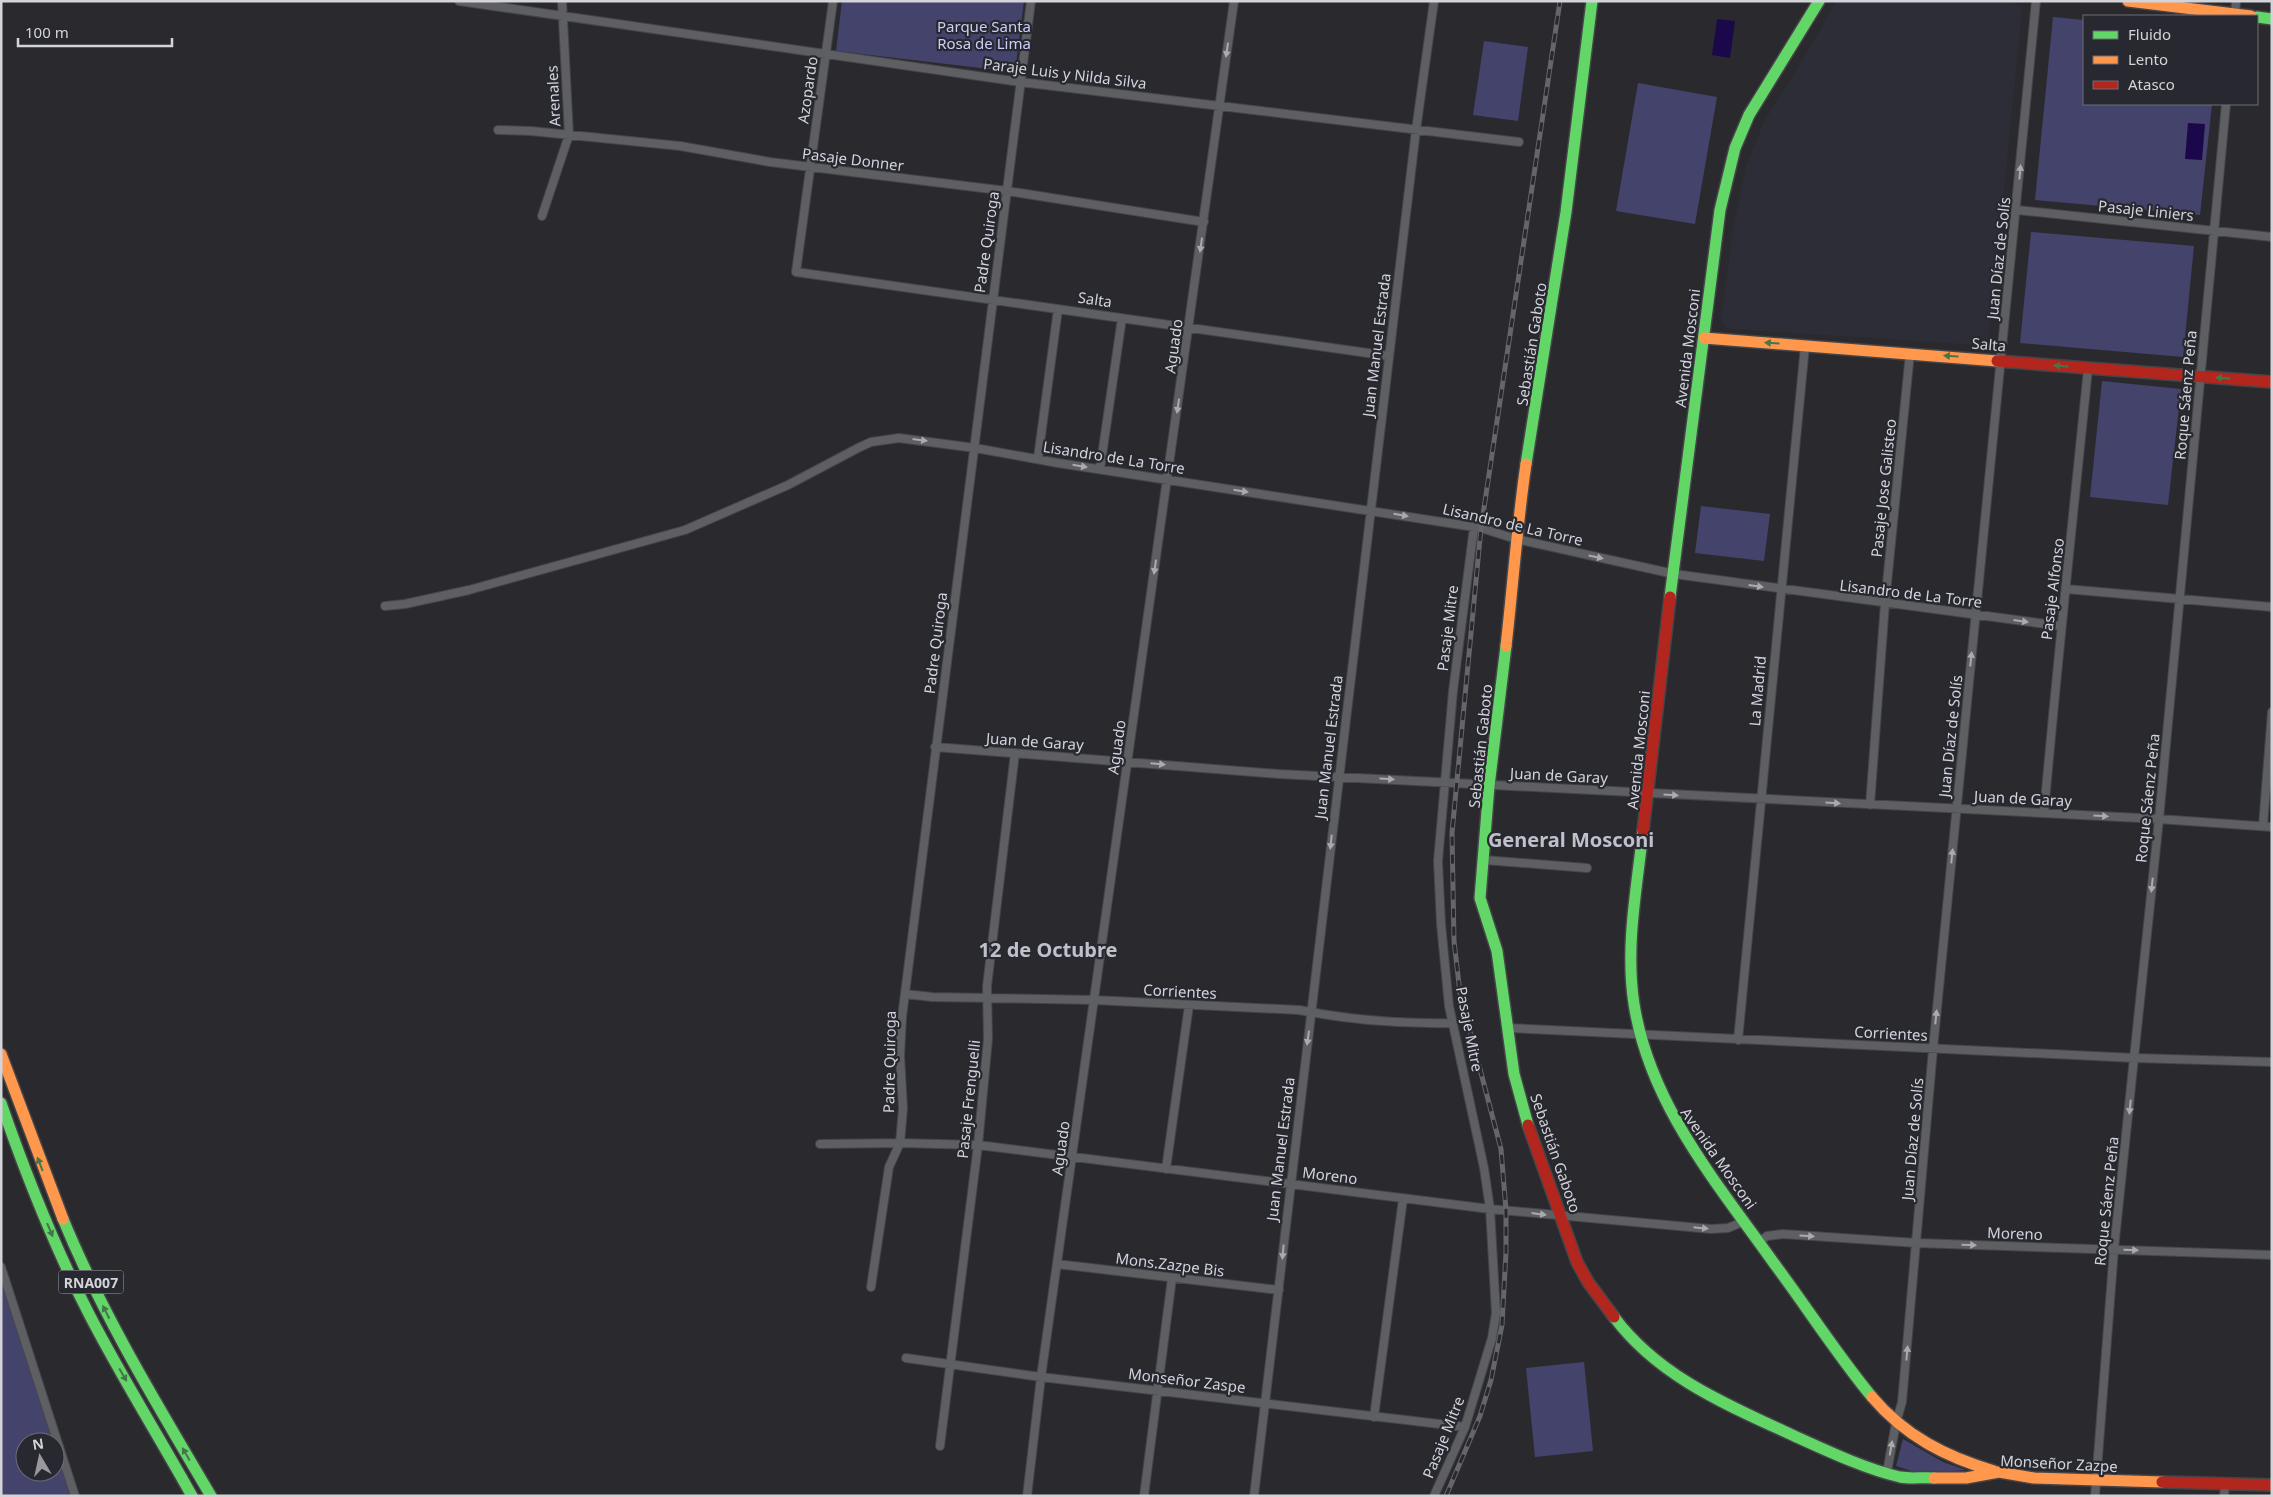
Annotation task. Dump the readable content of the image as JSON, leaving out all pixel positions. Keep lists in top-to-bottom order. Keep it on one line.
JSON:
{"streets":{"main road":["Salta","Sebastián Gaboto","Avenida Mosconi","RNA007","Monseñor Zazpe"],"street":["Paraje Luis y Nilda Silva","Azopardo","Arenales","Pasaje Donner","Pasaje Liniers","Padre Quiroga","Juan Díaz de Solís","Juan Manuel Estrada","Aguado","Roque Sáenz Peña","Lisandro de La Torre","Pasaje Jose Galisteo","Pasaje Alfonso","Pasaje Mitre","La Madrid","Juan de Garay","Corrientes","Pasaje Frenguelli","Moreno","Mons.Zazpe Bis","Monseñor Zaspe"]},"crossings":[["Paraje Luis y Nilda Silva","Azopardo"],["Paraje Luis y Nilda Silva","Arenales"],["Paraje Luis y Nilda Silva","Padre Quiroga"],["Paraje Luis y Nilda Silva","Juan Manuel Estrada"],["Paraje Luis y Nilda Silva","Aguado"],["Azopardo","Pasaje Donner"],["Azopardo","Salta"],["Arenales","Pasaje Donner"],["Pasaje Donner","Padre Quiroga"],["Pasaje Donner","Aguado"],["Pasaje Liniers","Juan Díaz de Solís"],["Pasaje Liniers","Roque Sáenz Peña"],["Padre Quiroga","Salta"],["Padre Quiroga","Lisandro de La Torre"],["Padre Quiroga","Juan de Garay"],["Padre Quiroga","Corrientes"],["Padre Quiroga","Moreno"],["Juan Díaz de Solís","Salta"],["Juan Díaz de Solís","Avenida Mosconi"],["Juan Díaz de Solís","Lisandro de La Torre"],["Juan Díaz de Solís","Juan de Garay"],["Juan Díaz de Solís","Corrientes"],["Juan Díaz de Solís","Moreno"],["Juan Díaz de Solís","Monseñor Zazpe"],["Salta","Juan Manuel Estrada"],["Salta","Aguado"],["Salta","Avenida Mosconi"],["Salta","Roque Sáenz Peña"],["Salta","Pasaje Jose Galisteo"],["Salta","Pasaje Alfonso"],["Salta","La Madrid"],["Sebastián Gaboto","Lisandro de La Torre"],["Sebastián Gaboto","Juan de Garay"],["Sebastián Gaboto","Corrientes"],["Sebastián Gaboto","Moreno"],["Sebastián Gaboto","Monseñor Zazpe"],["Juan Manuel Estrada","Lisandro de La Torre"],["Juan Manuel Estrada","Juan de Garay"],["Juan Manuel Estrada","Corrientes"],["Juan Manuel Estrada","Moreno"],["Juan Manuel Estrada","Mons.Zazpe Bis"],["Juan Manuel Estrada","Monseñor Zaspe"],["Aguado","Lisandro de La Torre"],["Aguado","Juan de Garay"],["Aguado","Corrientes"],["Aguado","Moreno"],["Aguado","Mons.Zazpe Bis"],["Aguado","Monseñor Zaspe"],["Avenida Mosconi","Lisandro de La Torre"],["Avenida Mosconi","Juan de Garay"],["Avenida Mosconi","Corrientes"],["Avenida Mosconi","Moreno"],["Avenida Mosconi","Monseñor Zazpe"],["Roque Sáenz Peña","Juan de Garay"],["Roque Sáenz Peña","Corrientes"],["Roque Sáenz Peña","Moreno"],["Roque Sáenz Peña","Monseñor Zazpe"],["Lisandro de La Torre","Pasaje Jose Galisteo"],["Lisandro de La Torre","Pasaje Alfonso"],["Lisandro de La Torre","Pasaje Mitre"],["Lisandro de La Torre","La Madrid"],["Pasaje Jose Galisteo","Juan de Garay"],["Pasaje Alfonso","Juan de Garay"],["Pasaje Mitre","Juan de Garay"],["Pasaje Mitre","Corrientes"],["Pasaje Mitre","Moreno"],["Pasaje Mitre","Monseñor Zaspe"],["La Madrid","Juan de Garay"],["La Madrid","Corrientes"],["Juan de Garay","Pasaje Frenguelli"],["Corrientes","Pasaje Frenguelli"],["Pasaje Frenguelli","Moreno"],["Pasaje Frenguelli","Monseñor Zaspe"]],"one_way":["Juan Díaz de Solís","Aguado","Lisandro de La Torre","Juan de Garay","Moreno"],"districts":["General Mosconi","12 de Octubre"],"parks":["Parque Santa Rosa de Lima"],"legend":["Fluido","Lento","Atasco"],"scale_bar":"100 m","north":"top"}
